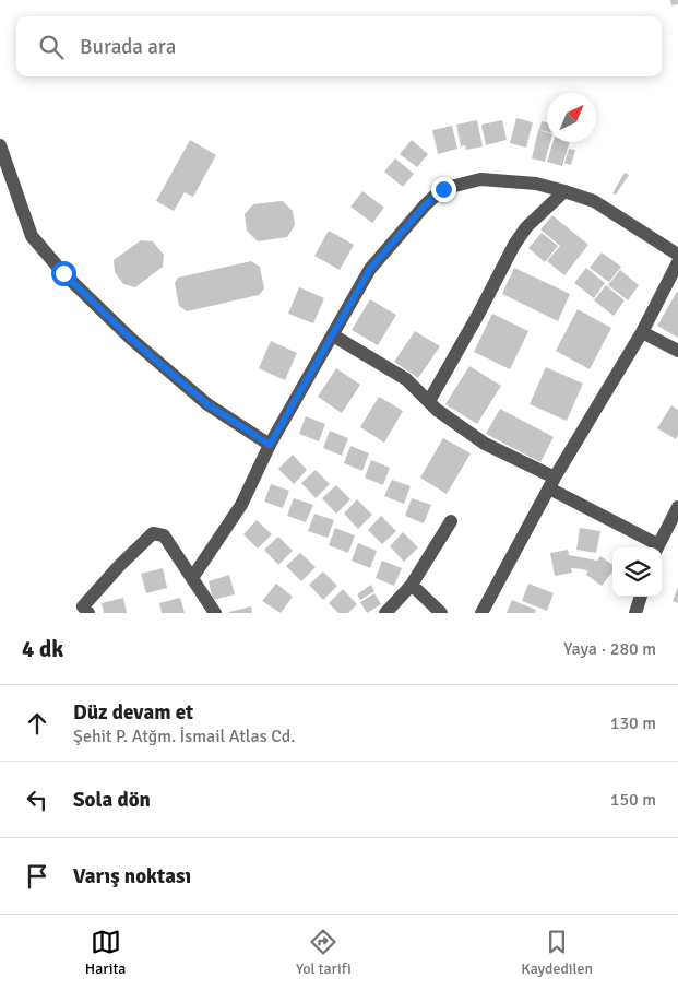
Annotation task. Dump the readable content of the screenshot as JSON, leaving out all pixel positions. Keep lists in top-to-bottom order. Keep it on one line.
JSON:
{"north":"top right","page":{"search":"Burada ara","heading":["4 dk","Yaya · 280 m"],"list":[["Düz devam et","Şehit P. Atğm. İsmail Atlas Cd.","130 m"],["Sola dön","150 m"],"Varış noktası"],"nav":["Harita","Yol tarifi","Kaydedilen"]}}
